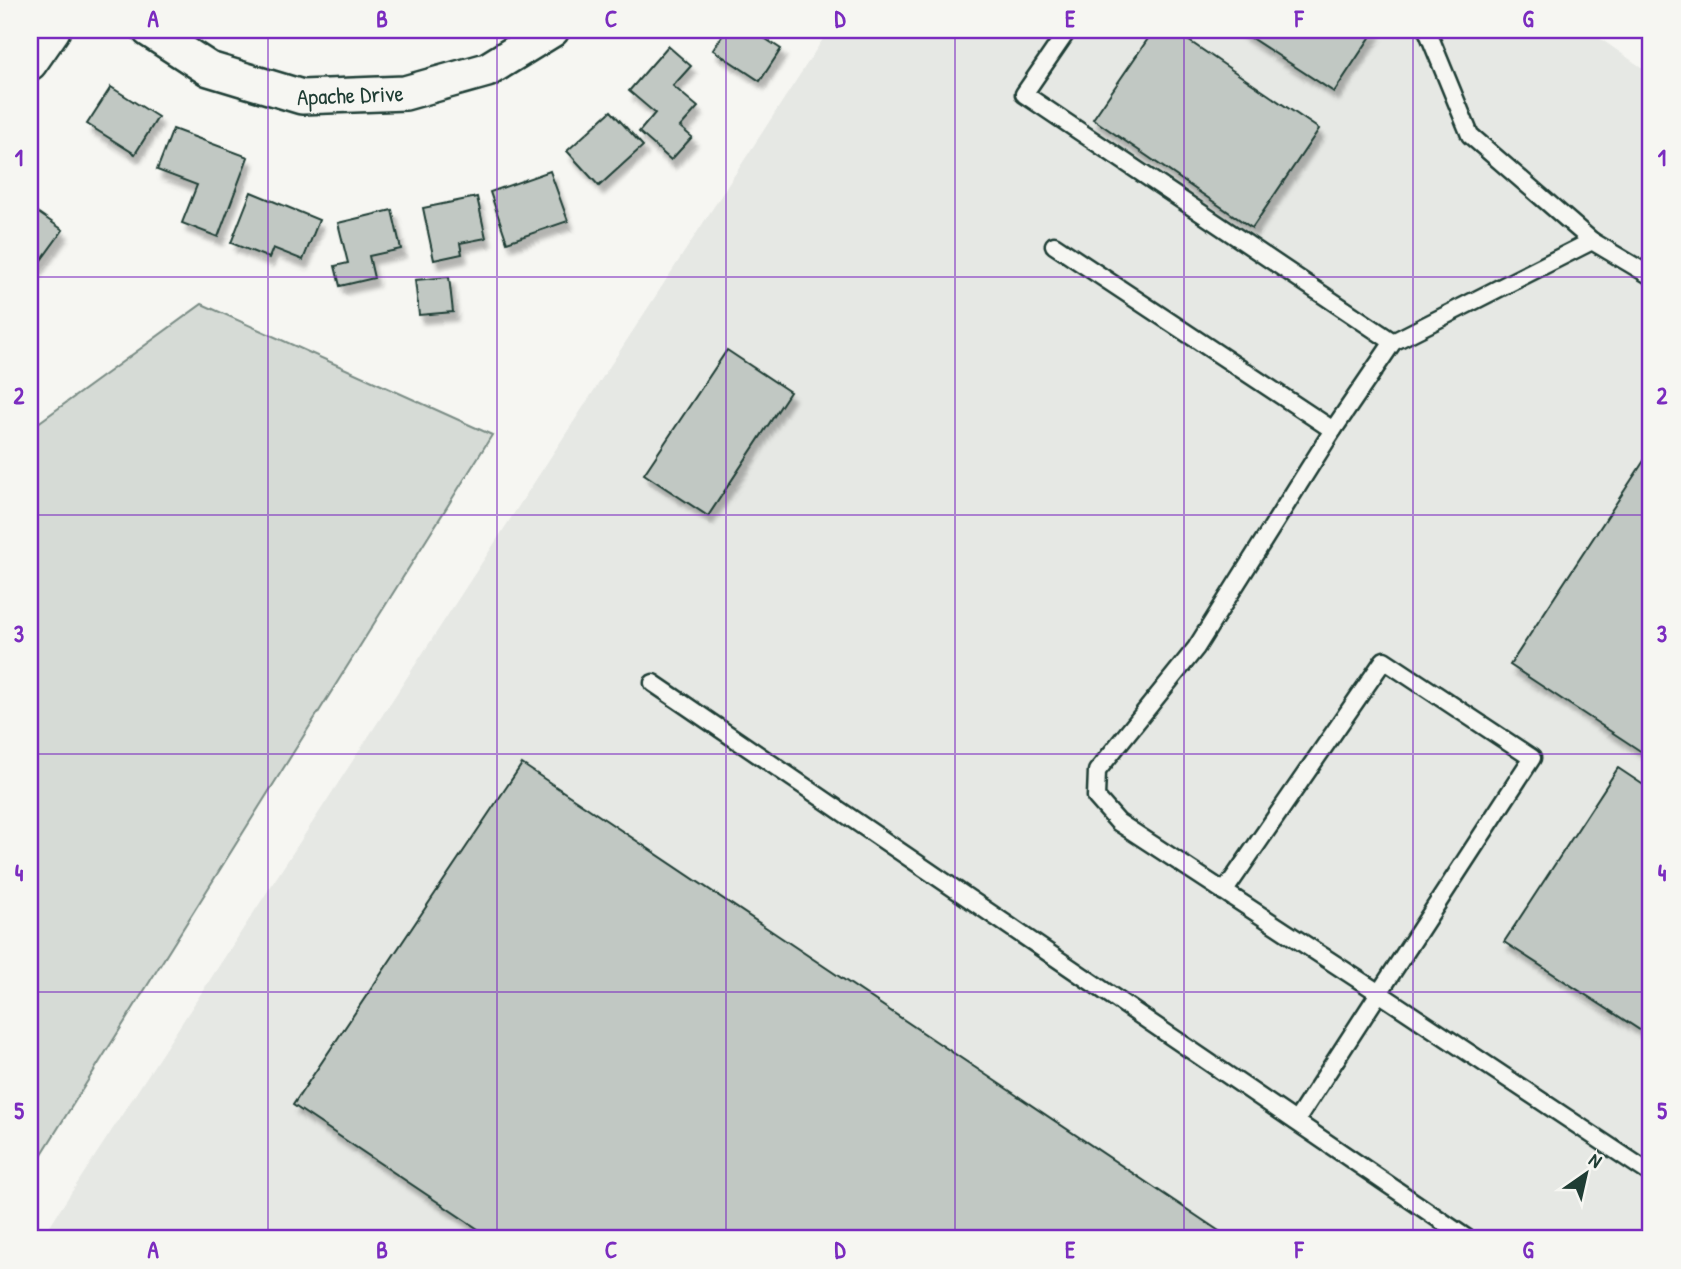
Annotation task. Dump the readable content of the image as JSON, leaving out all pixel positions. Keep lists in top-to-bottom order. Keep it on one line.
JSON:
{"streets":{"street":["Apache Drive"]},"north":"top right","grid":{"columns":["A","B","C","D","E","F","G"],"rows":["1","2","3","4","5"]}}
